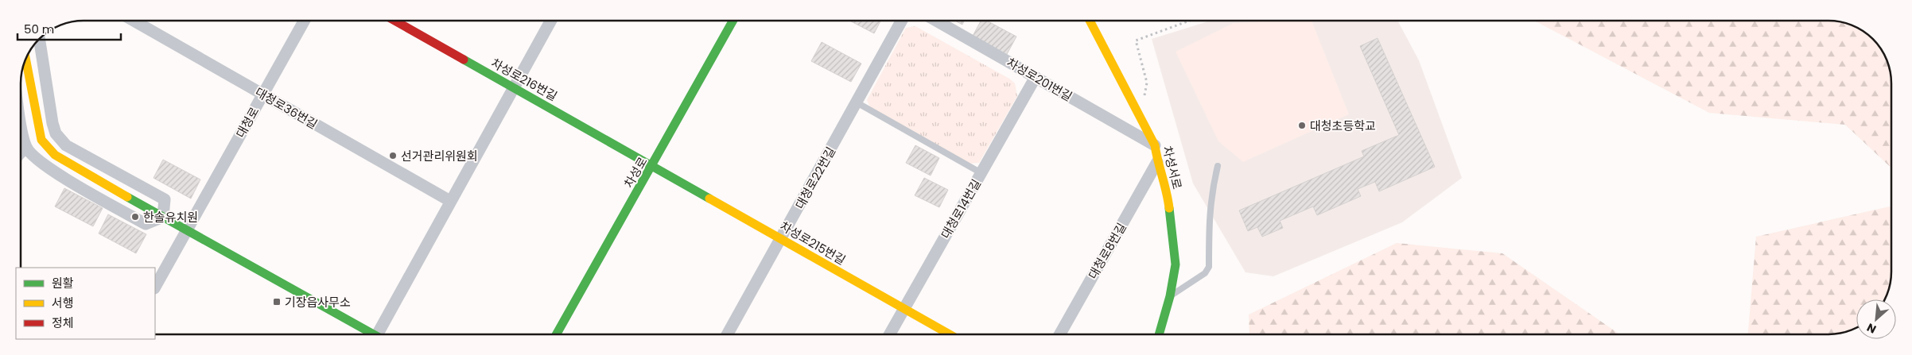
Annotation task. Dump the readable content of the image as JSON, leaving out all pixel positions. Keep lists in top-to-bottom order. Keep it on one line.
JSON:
{"streets":{"street":["차성로216번길","차성로201번길","대청로36번길","대청로","차성서로","차성로","대청로22번길","대청로14번길","차성로215번길","대청로8번길"]},"crossings":[["차성로216번길","차성로"],["차성로216번길","차성로215번길"],["차성로201번길","차성서로"],["차성로201번길","대청로14번길"],["대청로36번길","대청로"],["차성서로","대청로8번길"],["차성로","차성로215번길"],["대청로22번길","차성로215번길"],["대청로14번길","차성로215번길"]],"places":{"other":["대청초등학교","선거관리위원회","한솔유치원"],"transit":["기장읍사무소"]},"legend":["원활","서행","정체"],"scale_bar":"50 m","north":"bottom left"}
